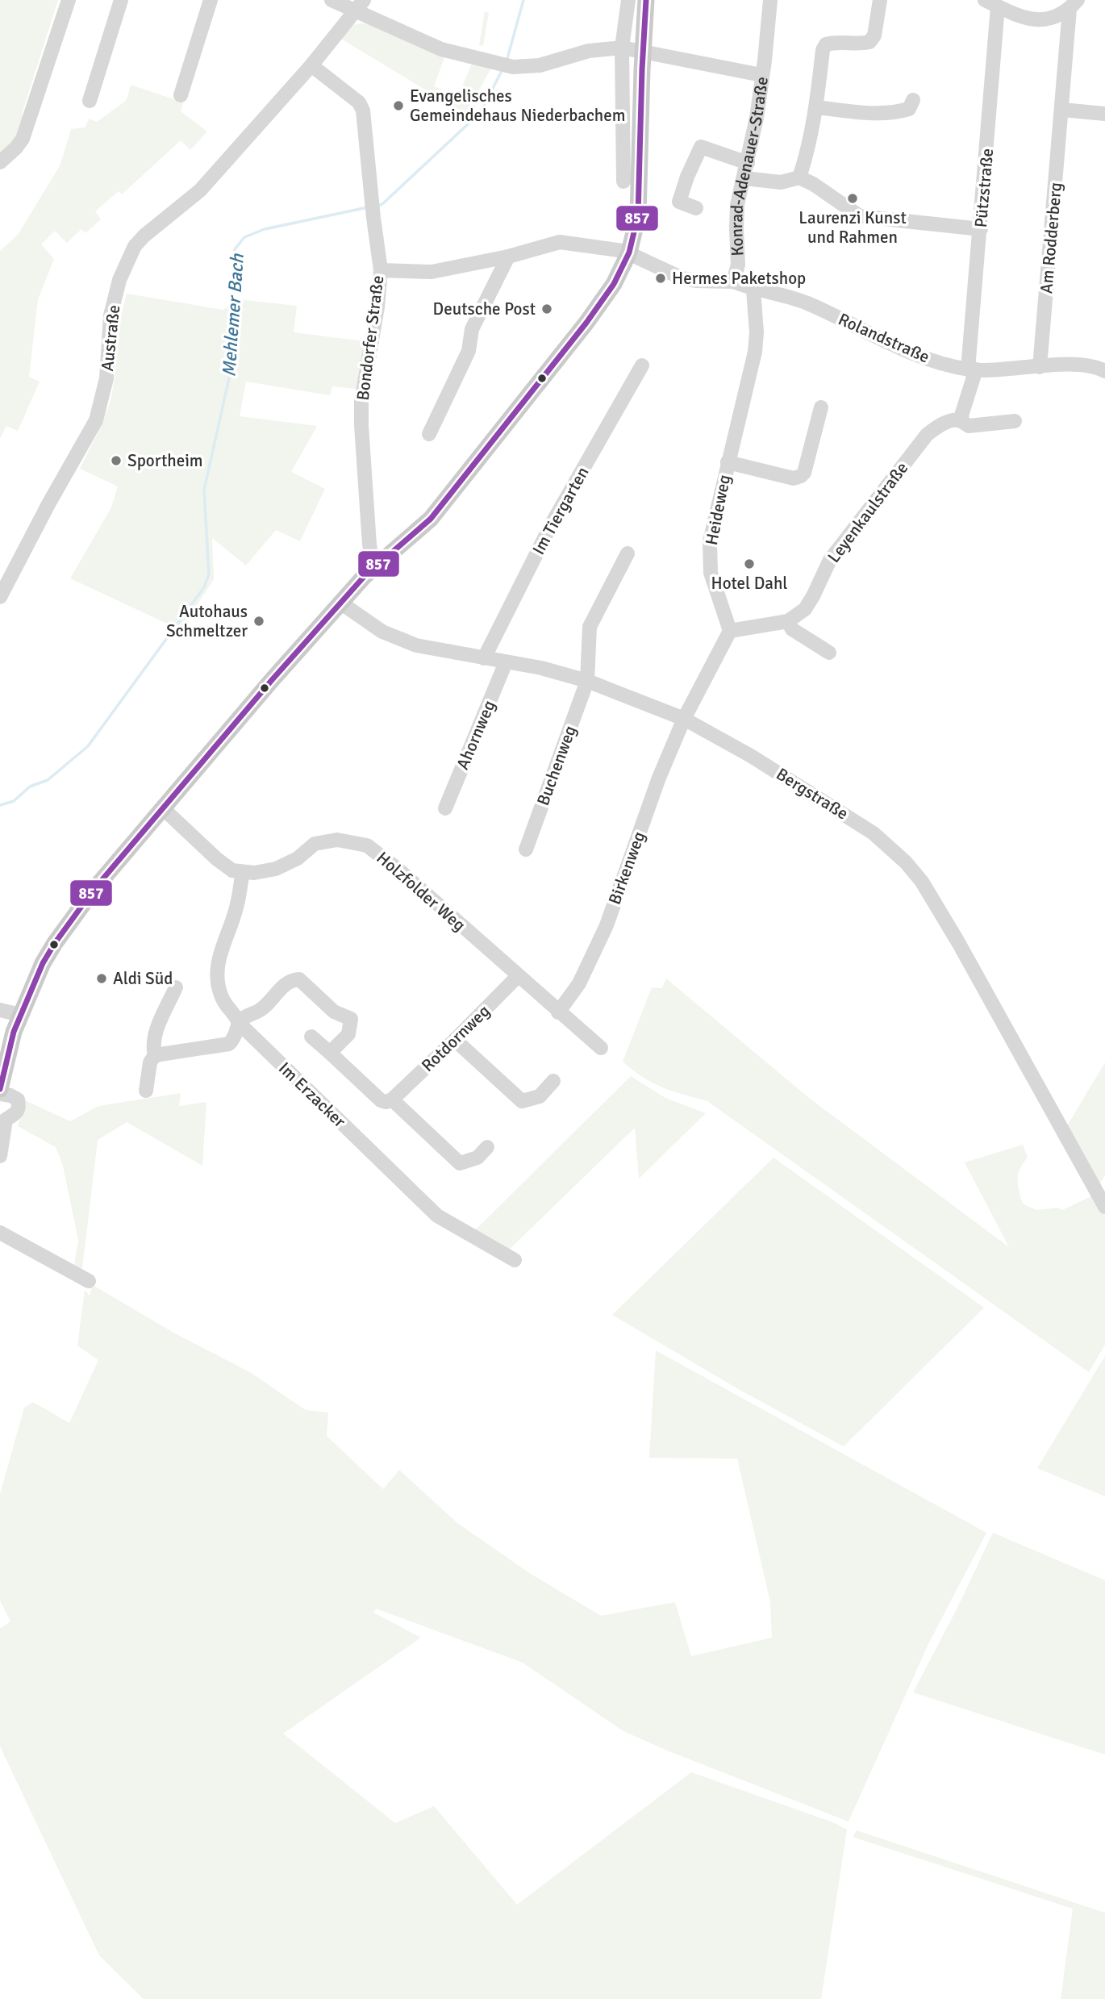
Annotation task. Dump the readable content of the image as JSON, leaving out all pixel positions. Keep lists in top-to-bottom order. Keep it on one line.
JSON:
{"streets":{"street":["Konrad-Adenauer-Straße","Pützstraße","Am Rodderberg","Austraße","Bondorfer Straße","Rolandstraße","Heideweg","Im Tiergarten","Leyenkaulstraße","Ahornweg","Buchenweg","Bergstraße","Birkenweg","Holzfolder Weg","Rotdornweg","Im Erzacker"]},"crossings":[["Konrad-Adenauer-Straße","Bondorfer Straße"],["Konrad-Adenauer-Straße","Rolandstraße"],["Pützstraße","Rolandstraße"],["Am Rodderberg","Rolandstraße"],["Austraße","Bondorfer Straße"],["Rolandstraße","Heideweg"],["Im Tiergarten","Bergstraße"],["Ahornweg","Bergstraße"],["Buchenweg","Bergstraße"],["Bergstraße","Birkenweg"],["Birkenweg","Holzfolder Weg"],["Holzfolder Weg","Rotdornweg"],["Holzfolder Weg","Im Erzacker"]],"water":["Mehlemer Bach"],"places":["Evangelisches Gemeindehaus Niederbachem","Laurenzi Kunst und Rahmen","Hermes Paketshop","Deutsche Post","Sportheim","Hotel Dahl","Autohaus Schmeltzer","Aldi Süd"],"lines":["transit line 857"]}
